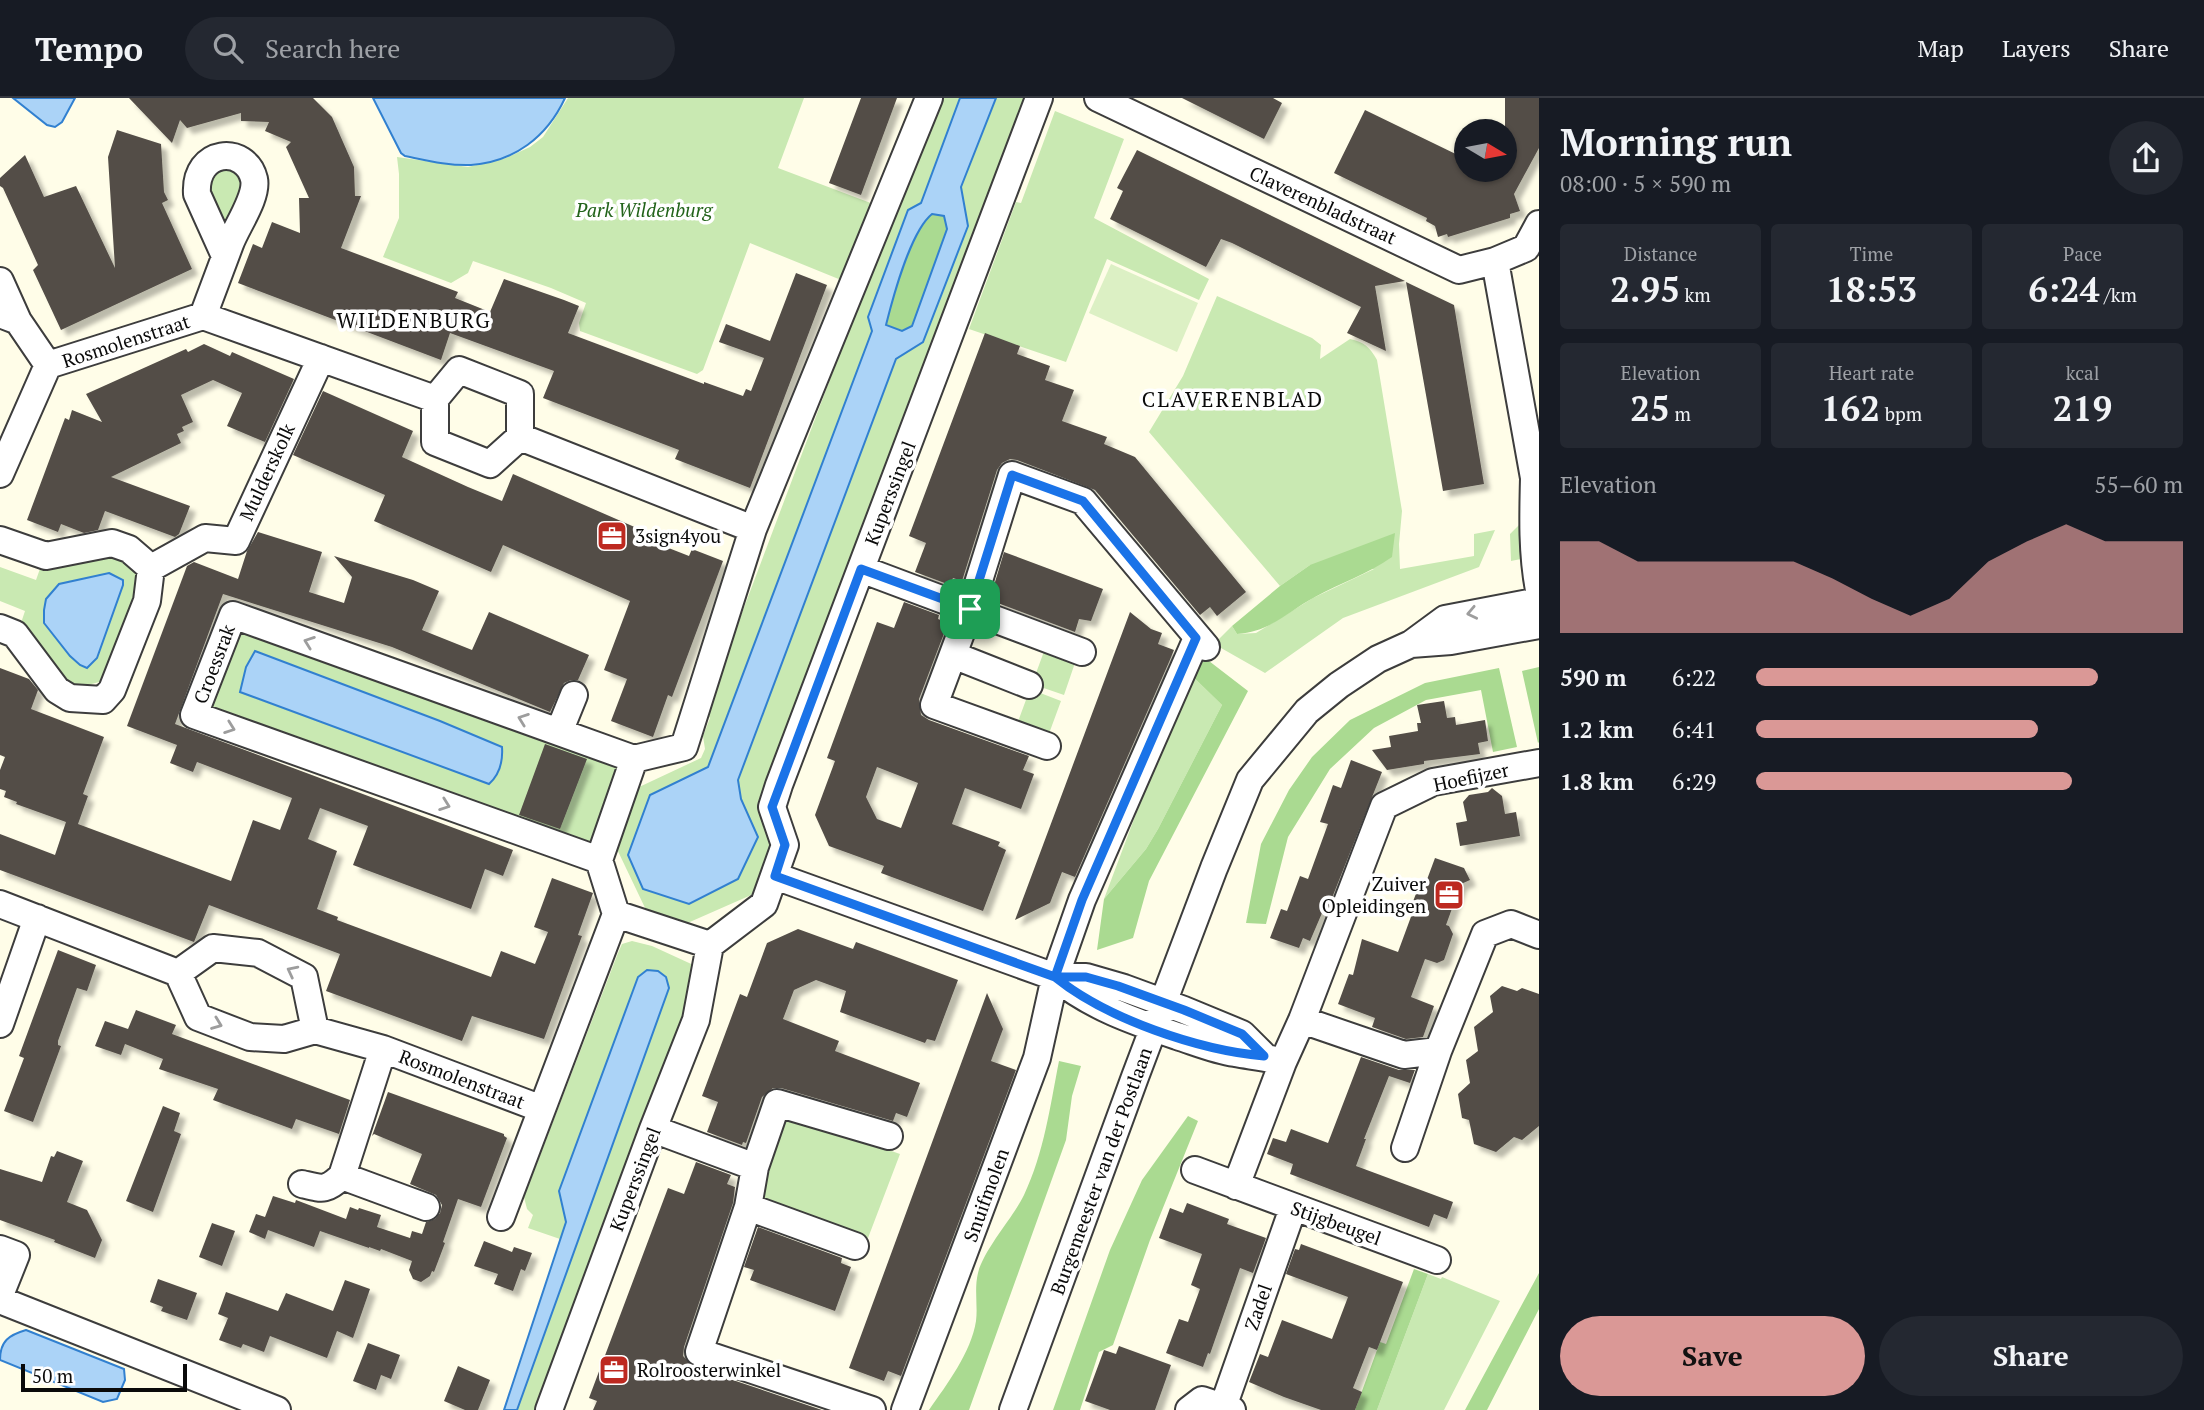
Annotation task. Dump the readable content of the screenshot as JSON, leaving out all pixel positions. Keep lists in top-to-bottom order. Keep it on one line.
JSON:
{"streets":{"street":["Claverenbladstraat","Rosmolenstraat","Mulderskolk","Kuperssingel","Croessrak","Hoefijzer","Burgemeester van der Postlaan","Snuifmolen","Stijgbeugel","Zadel"]},"crossings":[["Rosmolenstraat","Mulderskolk"],["Stijgbeugel","Zadel"]],"districts":["WILDENBURG","CLAVERENBLAD"],"parks":["Park Wildenburg"],"places":{"office":["3sign4you","Zuiver Opleidingen","Rolroosterwinkel"]},"scale_bar":"50 m","north":"right","page":{"header":"Tempo","search":"Search here","nav":["Map","Layers","Share"],"heading":["Morning run","08:00 · 5 × 590 m"],"stats":[["Distance","2.95 km"],["Time","18:53"],["Pace","6:24 /km"],["Elevation","25 m"],["Heart rate","162 bpm"],["kcal","219"]],"chart":["Elevation","55–60 m"],"list":[{"name":"590 m","note":"6:22"},{"name":"1.2 km","note":"6:41"},{"name":"1.8 km","note":"6:29"}],"buttons":["Save","Share"],"scale":"50 m"}}
